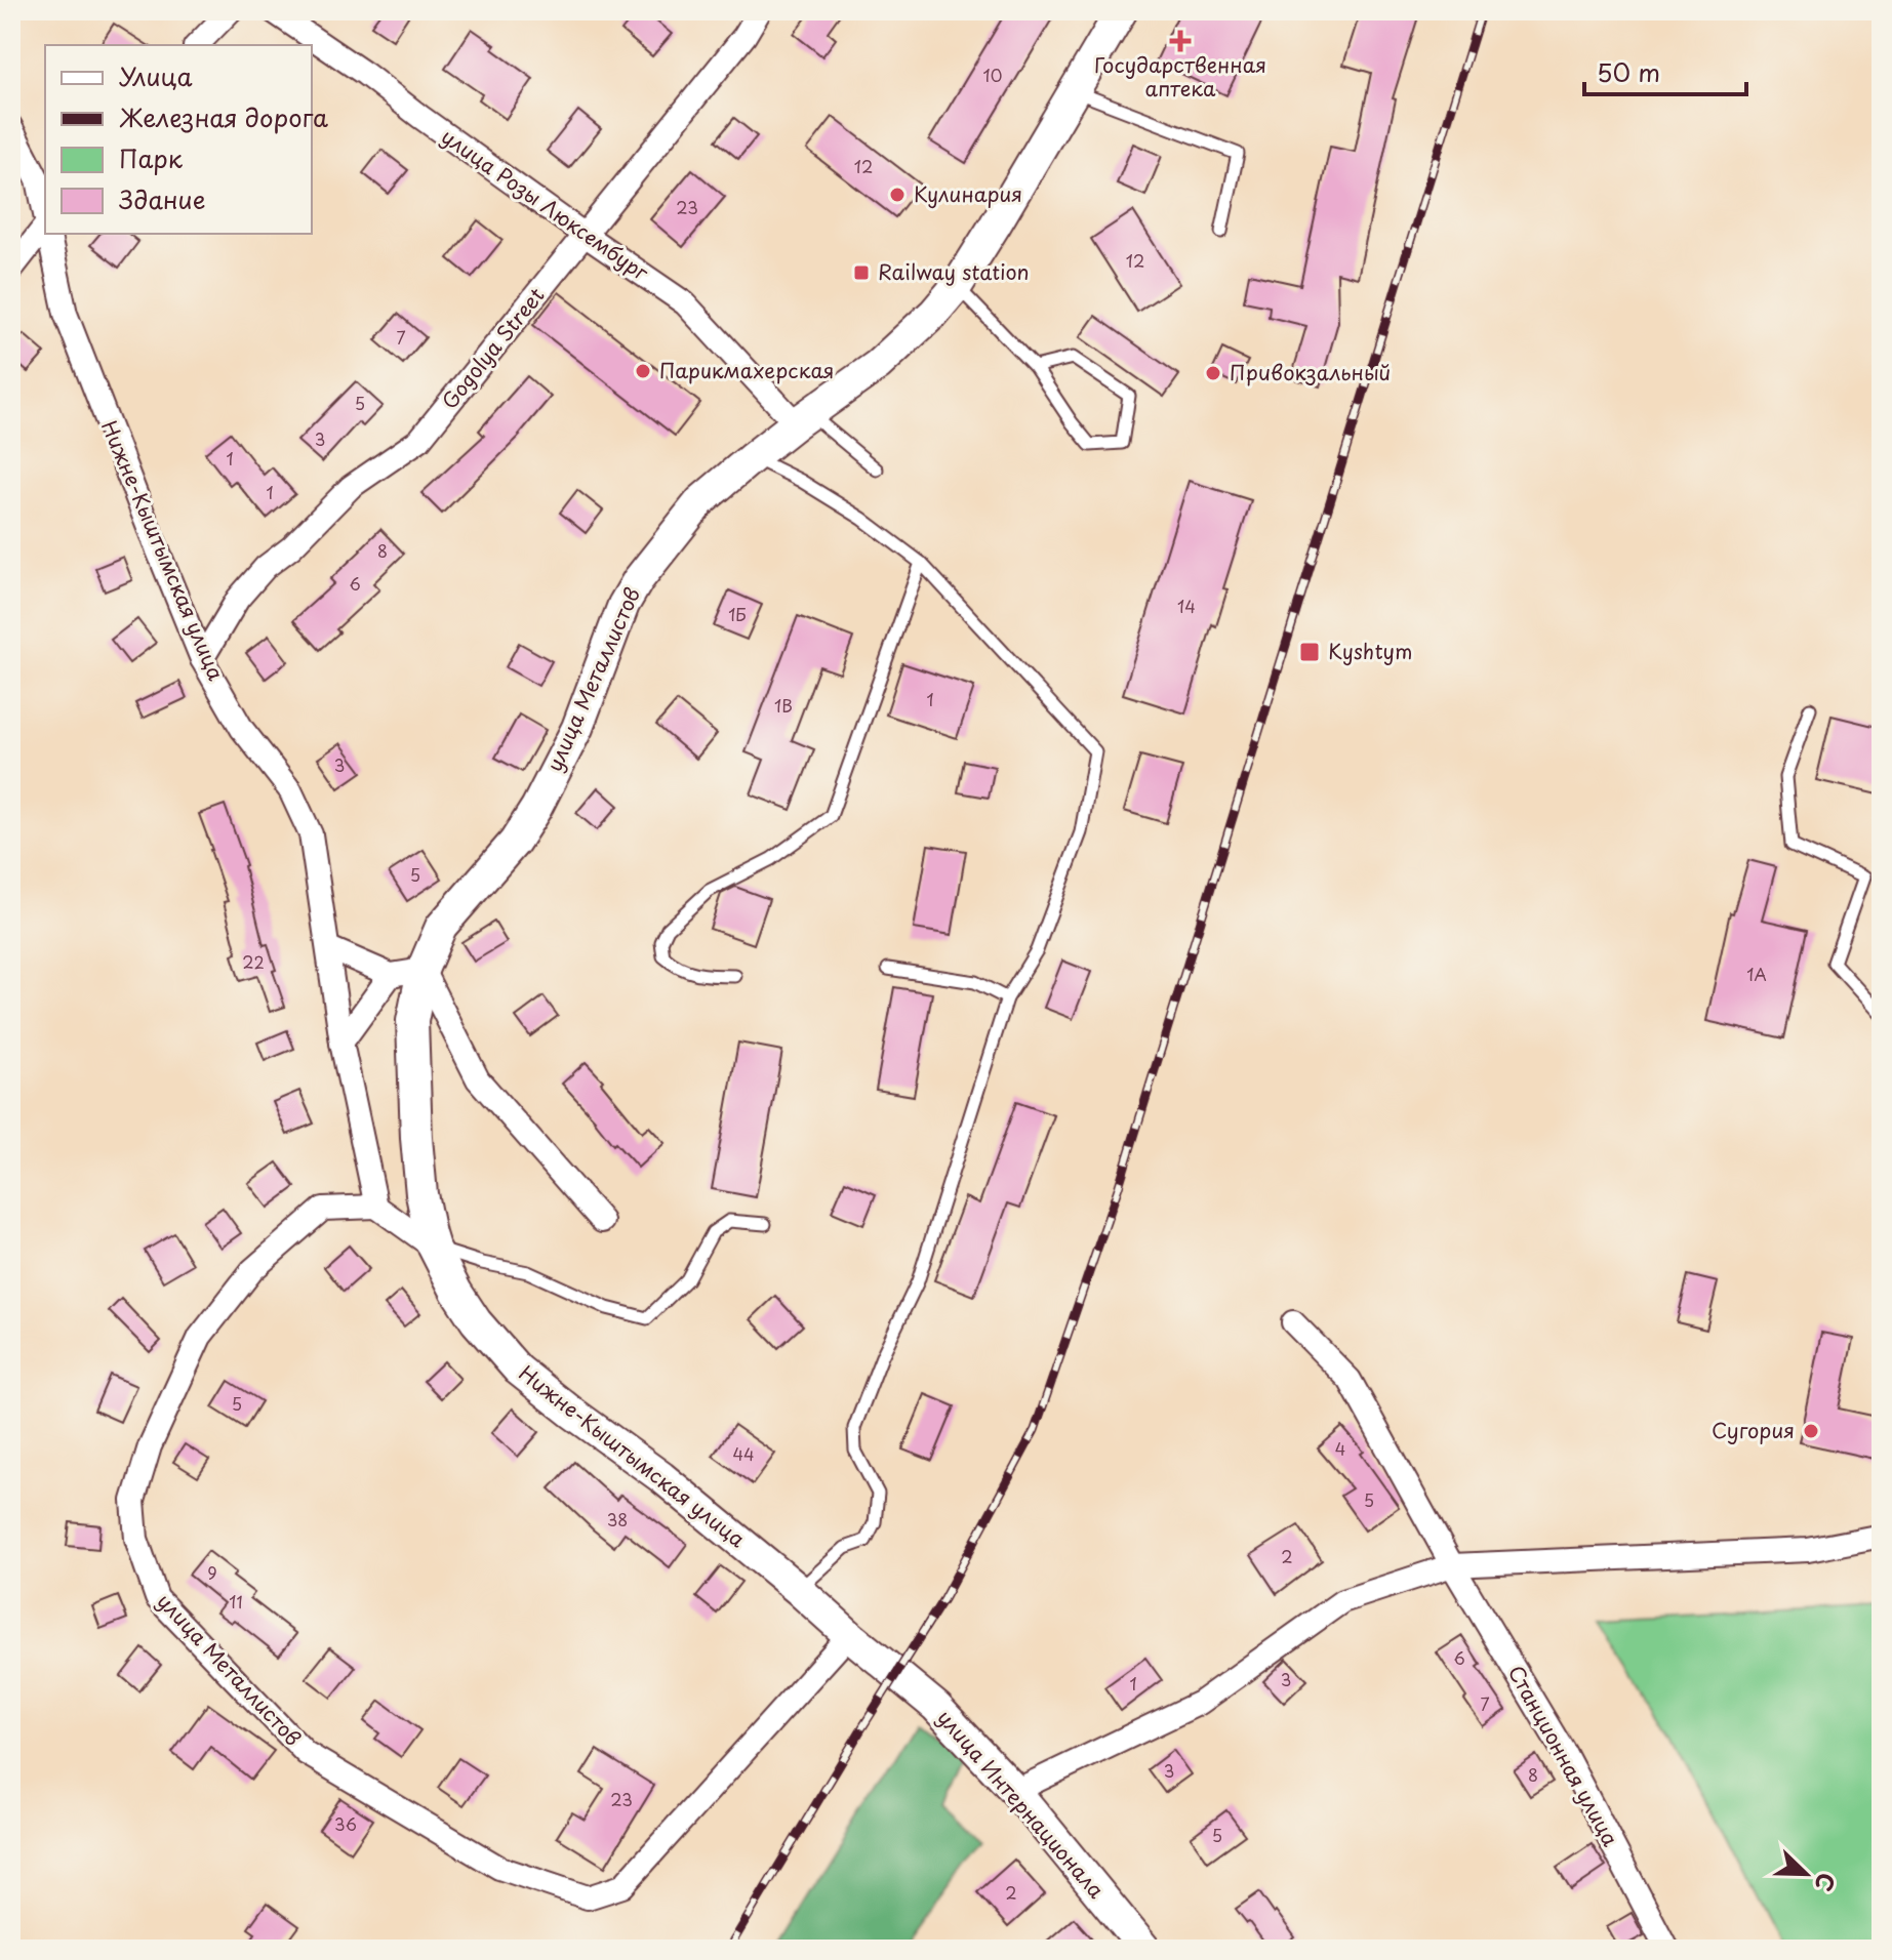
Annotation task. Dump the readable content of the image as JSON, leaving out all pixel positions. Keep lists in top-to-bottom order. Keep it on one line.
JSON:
{"streets":{"main road":["Нижне-Кыштымская улица","улица Металлистов","улица Интернационала"],"street":["улица Розы Люксембург","Gogolya Street","Станционная улица"]},"crossings":[["улица Розы Люксембург","Gogolya Street"],["улица Розы Люксембург","улица Металлистов"],["Gogolya Street","Нижне-Кыштымская улица"],["Нижне-Кыштымская улица","улица Металлистов"],["Нижне-Кыштымская улица","улица Интернационала"],["улица Металлистов","улица Интернационала"]],"places":{"health":["Государственная аптека"],"other":["Кулинария","Парикмахерская","Привокзальный","Сугория"],"transit":["Railway station","Kyshtym"]},"house_numbers":["10","12","23","12","7","5","3","1","1","8","6","14","1Б","1","1В","3","5","22","1А","5","4","44","5","38","2","9","11","6","3","1","7","3","8","23","36","5","2"],"legend":["Улица","Железная дорога","Парк","Здание"],"scale_bar":"50 m","north":"bottom right"}
